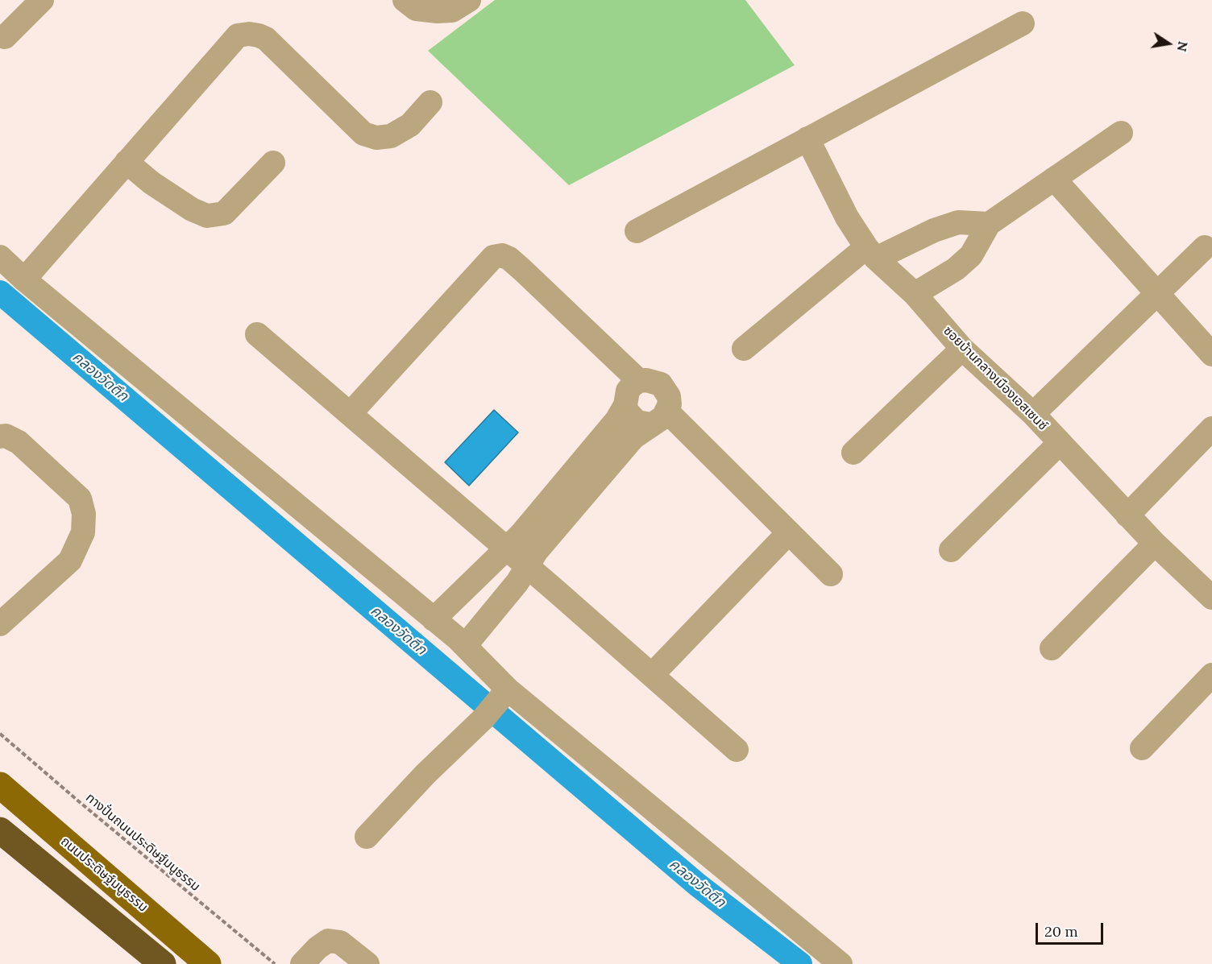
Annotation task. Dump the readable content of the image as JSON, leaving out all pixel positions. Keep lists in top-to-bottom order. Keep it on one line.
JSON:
{"streets":{"main road":["ถนนประดิษฐ์มนูธรรม"],"street":["ซอยบ้านกลางเมืองเอสเซนซ์"],"path":["ทางปั่นถนนประดิษฐ์มนูธรรม"]},"water":["คลองวัดตึก"],"scale_bar":"20 m","north":"right"}
